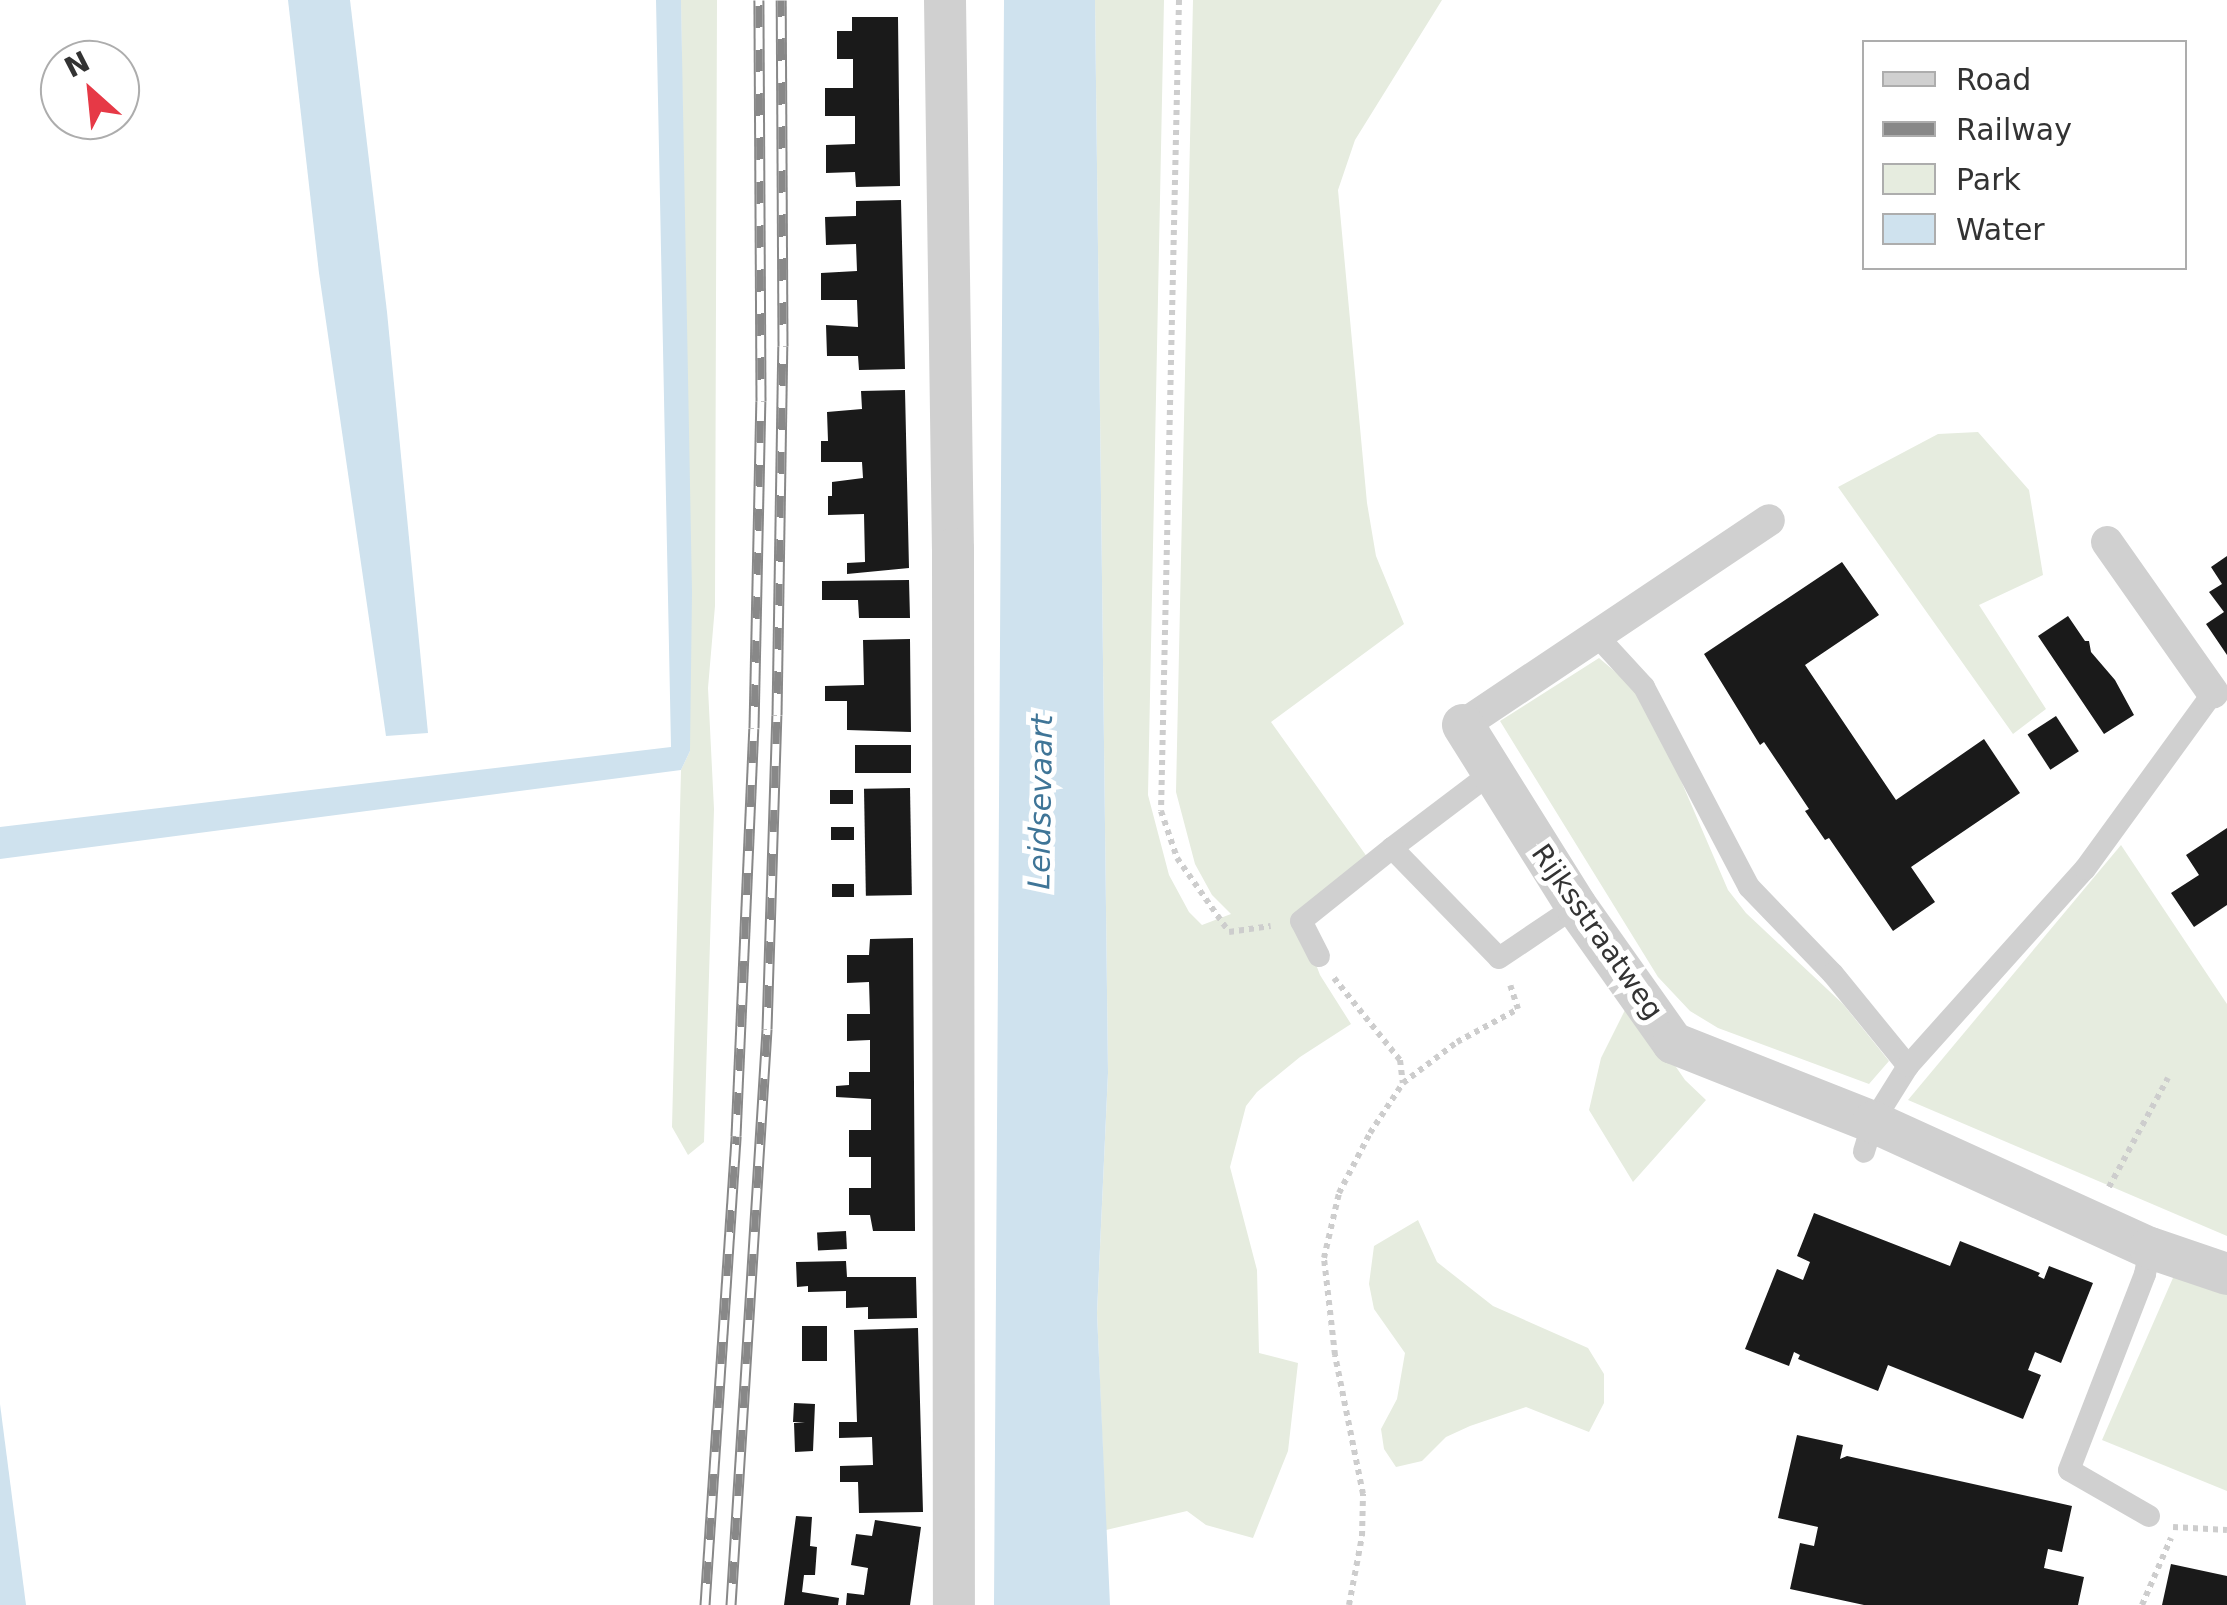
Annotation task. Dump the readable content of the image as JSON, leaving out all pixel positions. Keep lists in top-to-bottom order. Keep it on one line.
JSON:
{"streets":{"street":["Rijksstraatweg"]},"water":["Leidsevaart"],"legend":["Road","Railway","Park","Water"],"north":"top left"}
